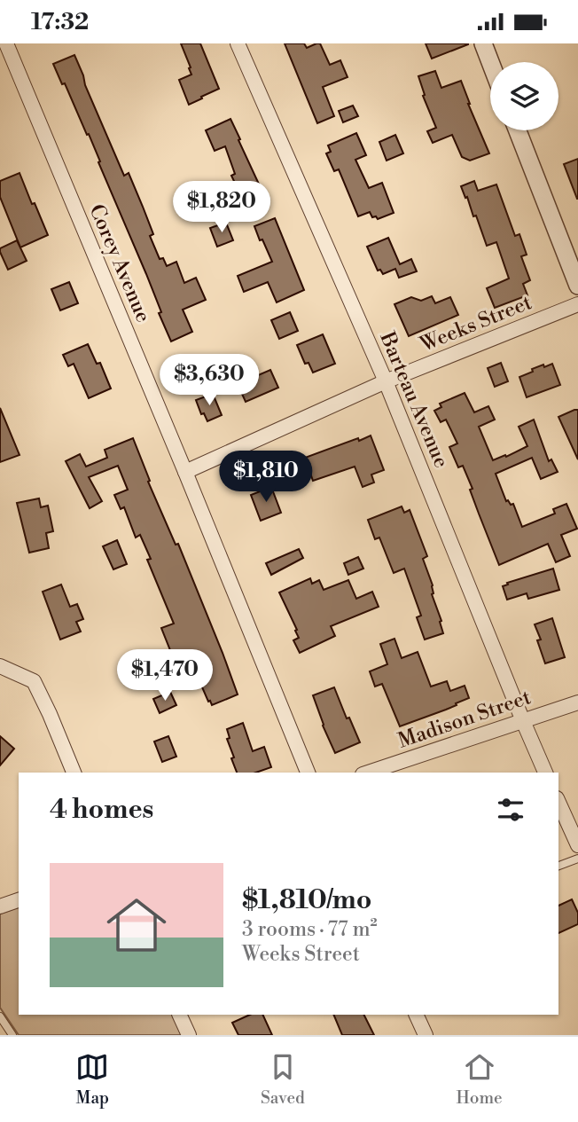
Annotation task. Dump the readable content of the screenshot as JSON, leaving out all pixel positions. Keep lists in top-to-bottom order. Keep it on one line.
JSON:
{"streets":{"street":["Corey Avenue","Weeks Street","Barteau Avenue","Madison Street"]},"crossings":[["Corey Avenue","Weeks Street"],["Weeks Street","Barteau Avenue"],["Barteau Avenue","Madison Street"]],"page":{"status":"17:32","price":["$1,820","$3,630","$1,810","$1,470"],"heading":"4 homes","list":[{"name":"$1,810/mo","note":"3 rooms · 77 m² · Weeks Street"}],"tabs":["Map","Saved","Home"]}}
